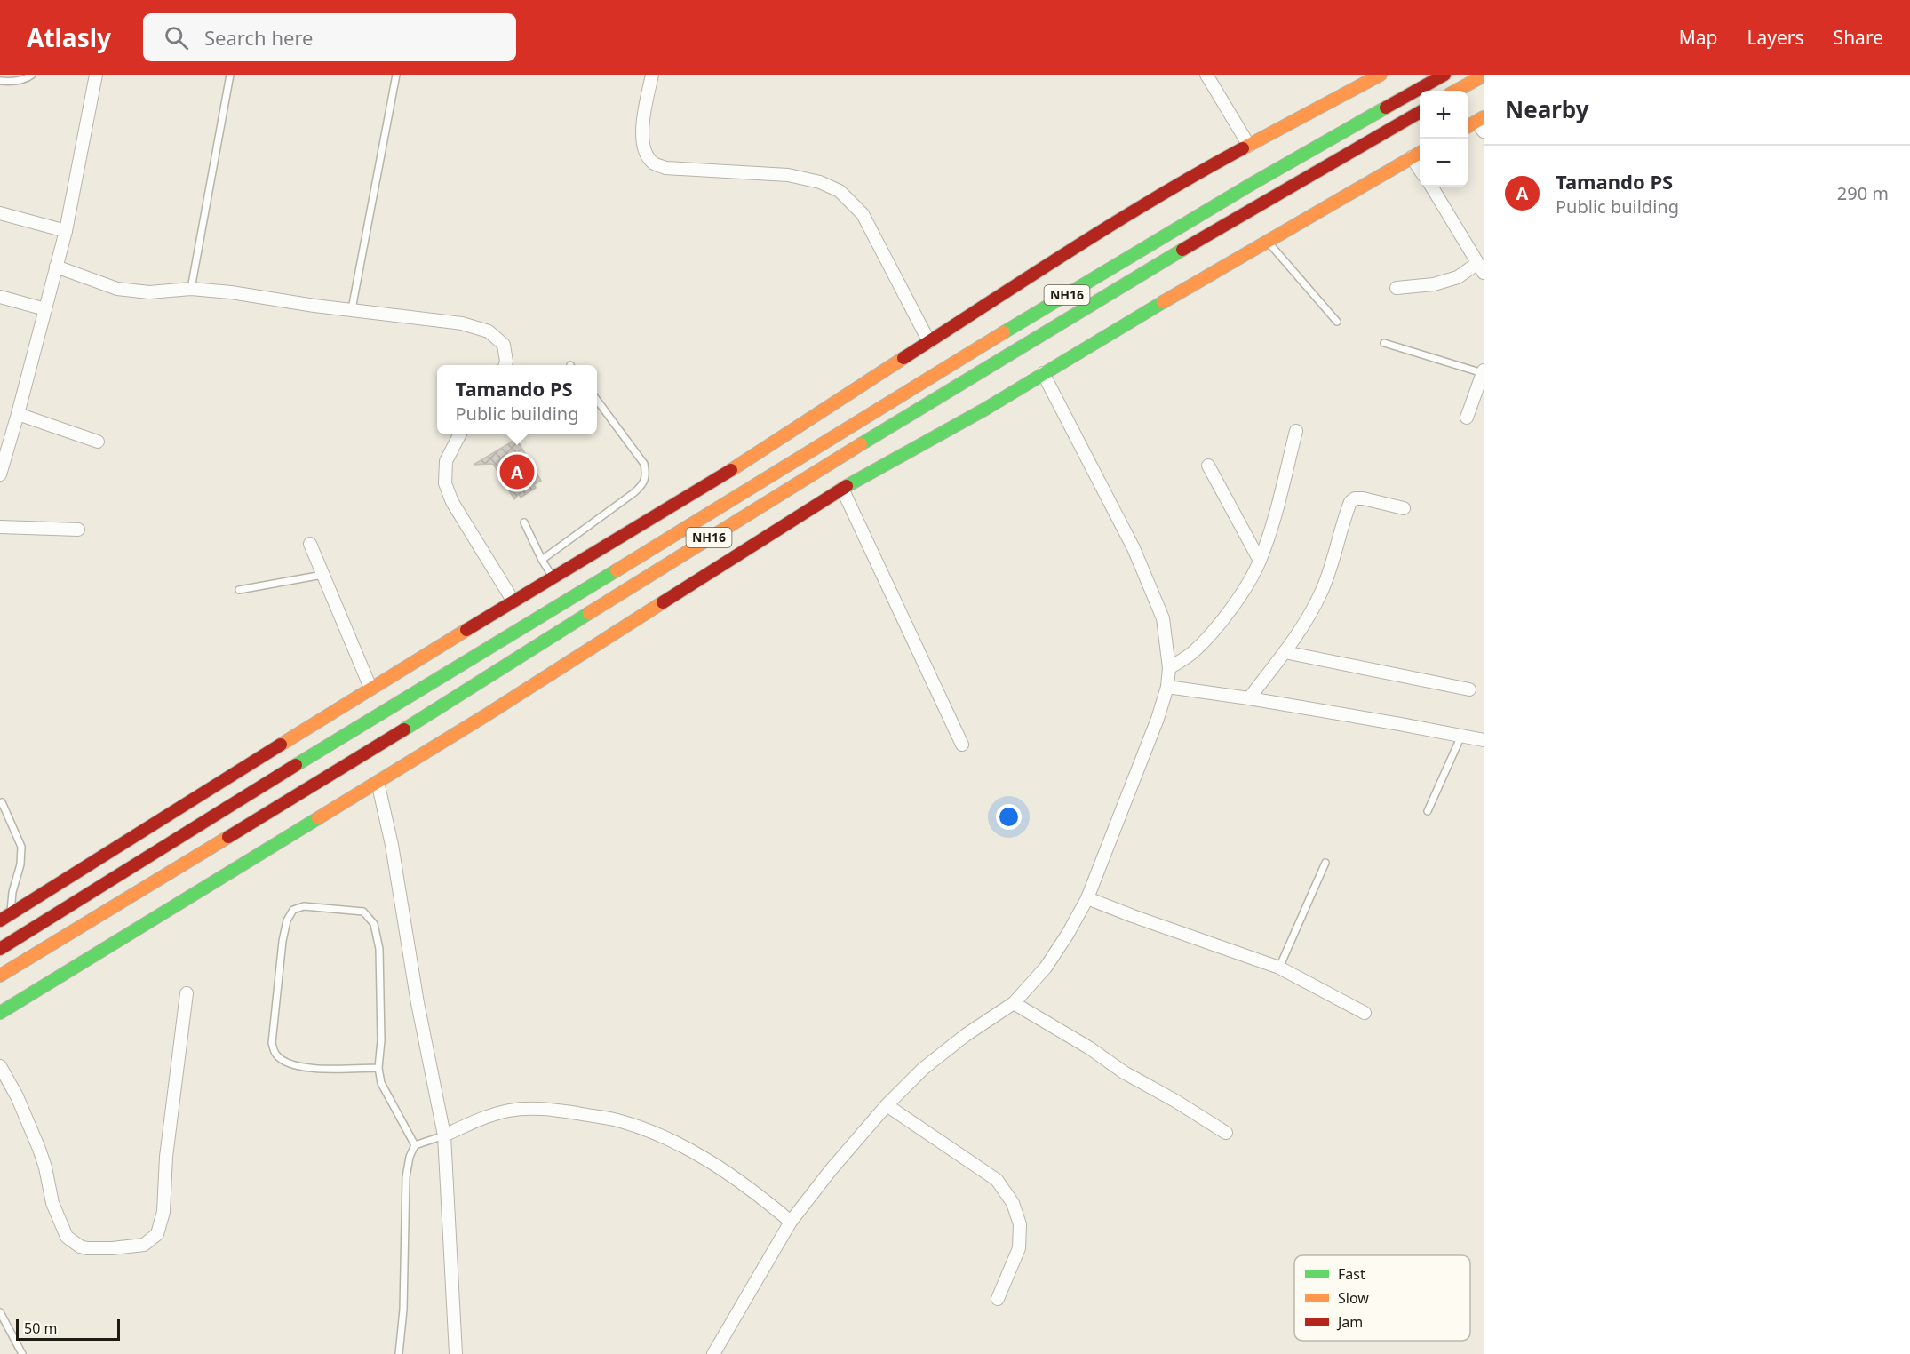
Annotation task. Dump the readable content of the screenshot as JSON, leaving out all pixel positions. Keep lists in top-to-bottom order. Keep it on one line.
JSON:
{"streets":{"main road":["NH16"]},"legend":["Fast","Slow","Jam"],"scale_bar":"50 m","page":{"header":"Atlasly","search":"Search here","nav":["Map","Layers","Share"],"heading":"Nearby","map_buttons":["+","−"],"list":[{"mark":"A","name":"Tamando PS","note":"Public building","value":"290 m"}],"popup":["Tamando PS","Public building"],"pins":"A","scale":"50 m"}}
